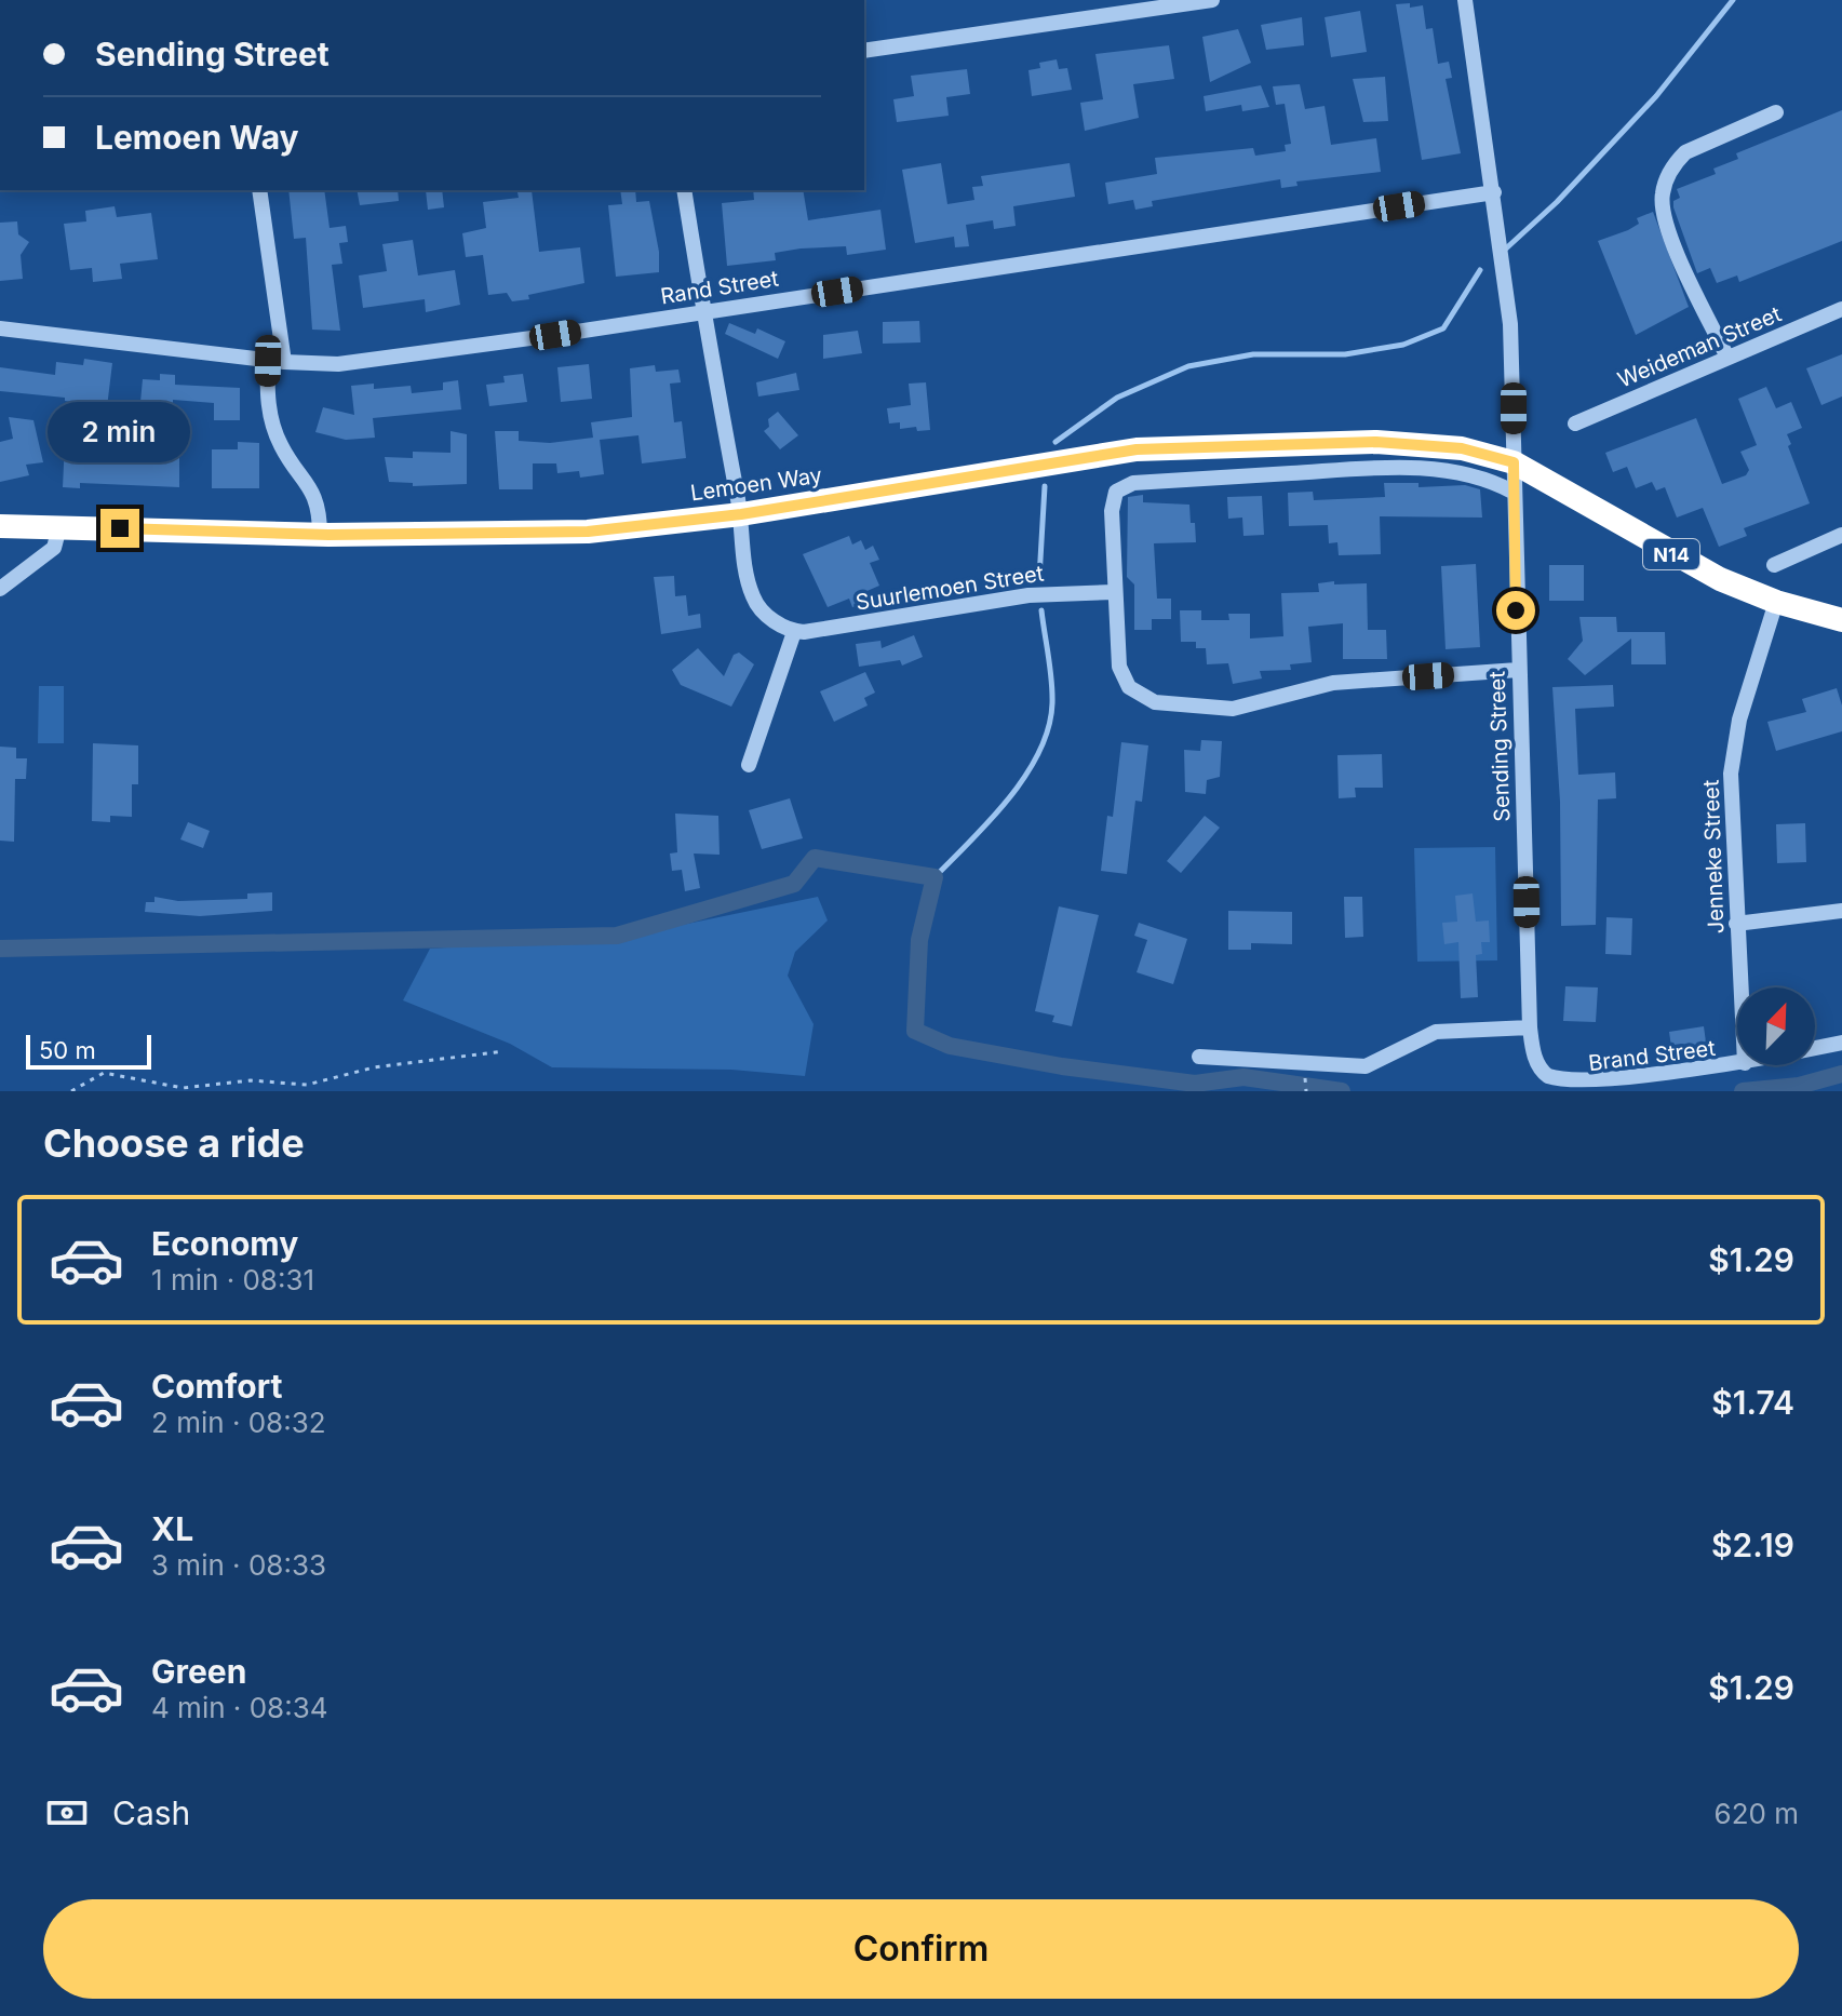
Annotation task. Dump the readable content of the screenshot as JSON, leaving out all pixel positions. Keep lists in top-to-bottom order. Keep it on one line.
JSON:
{"streets":{"highway":["Lemoen Way","N14"],"street":["Rand Street","Weideman Street","Suurlemoen Street","Sending Street","Jenneke Street","Brand Street"]},"crossings":[["Rand Street","Sending Street"],["Lemoen Way","N14"],["Lemoen Way","Sending Street"],["N14","Sending Street"],["N14","Jenneke Street"],["Sending Street","Brand Street"]],"scale_bar":"50 m","north":"top right","page":{"banner":["Sending Street","Lemoen Way"],"bubble":"2 min","scale":"50 m","heading":"Choose a ride","list":[{"name":"Economy","note":"1 min · 08:31","value":"$1.29"},{"name":"Comfort","note":"2 min · 08:32","value":"$1.74"},{"name":"XL","note":"3 min · 08:33","value":"$2.19"},{"name":"Green","note":"4 min · 08:34","value":"$1.29"}],"pay":["Cash","620 m"],"buttons":"Confirm"}}
